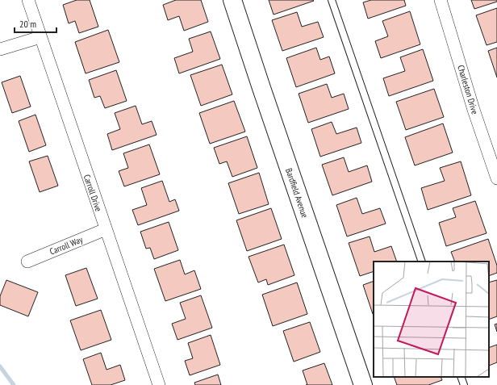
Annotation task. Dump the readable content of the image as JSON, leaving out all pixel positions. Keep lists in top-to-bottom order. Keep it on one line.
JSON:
{"streets":{"street":["Charleston Drive","Carroll Drive","Bardfield Avenue","Carroll Way"]},"crossings":[["Carroll Drive","Carroll Way"]],"scale_bar":"20 m"}
